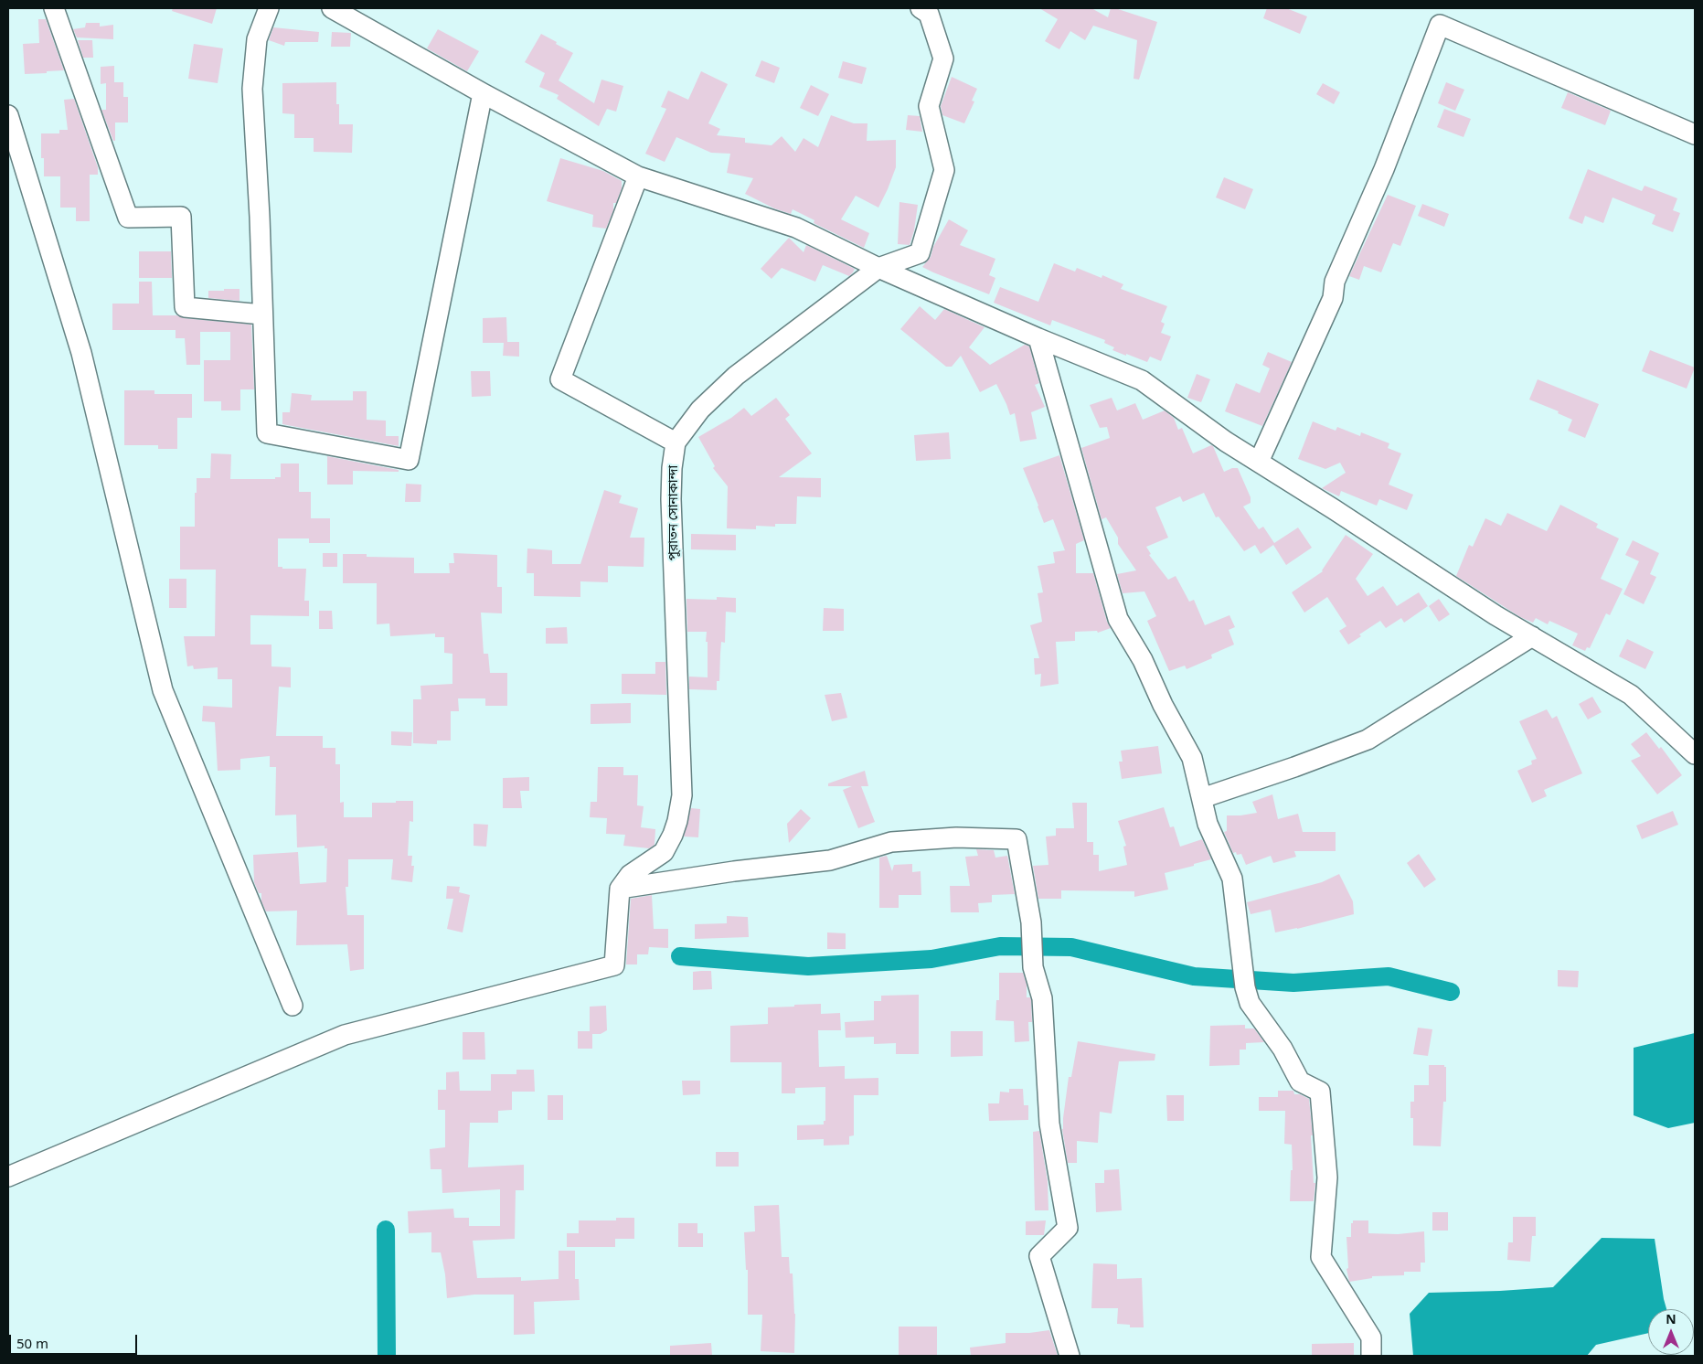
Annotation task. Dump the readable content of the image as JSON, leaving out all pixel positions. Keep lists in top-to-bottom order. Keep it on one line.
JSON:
{"streets":{"street":["পুরাতন সোনাকান্দা"]},"scale_bar":"50 m","north":"top"}
